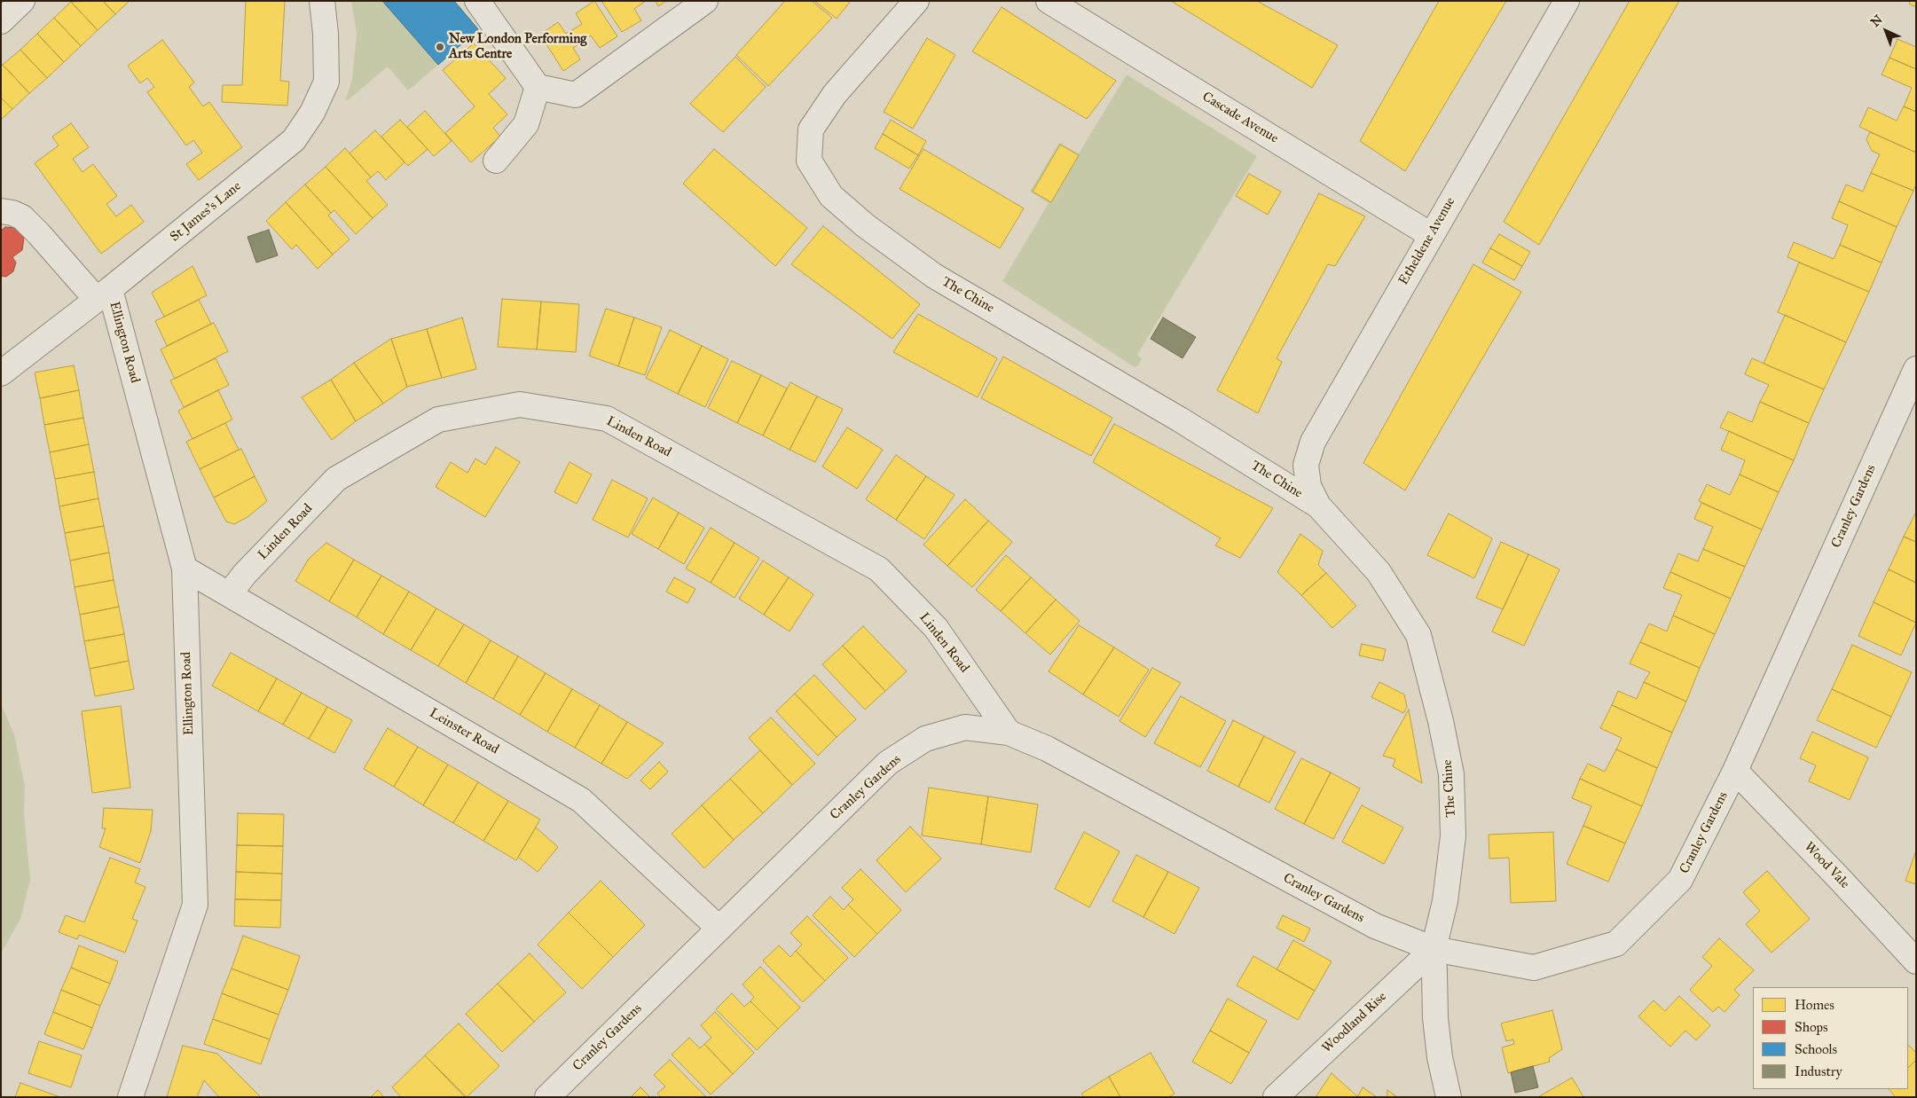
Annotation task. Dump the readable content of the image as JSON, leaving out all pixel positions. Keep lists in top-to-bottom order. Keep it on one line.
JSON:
{"streets":{"street":["Cascade Avenue","St James's Lane","Etheldene Avenue","The Chine","Ellington Road","Linden Road","Cranley Gardens","Leinster Road","Wood Vale","Woodland Rise"]},"crossings":[["Cascade Avenue","Etheldene Avenue"],["St James's Lane","Ellington Road"],["Etheldene Avenue","The Chine"],["The Chine","Cranley Gardens"],["The Chine","Woodland Rise"],["Ellington Road","Leinster Road"],["Linden Road","Cranley Gardens"],["Linden Road","Leinster Road"],["Cranley Gardens","Leinster Road"],["Cranley Gardens","Wood Vale"],["Cranley Gardens","Woodland Rise"]],"places":["New London Performing Arts Centre"],"legend":["Homes","Shops","Schools","Industry"],"north":"top left"}
